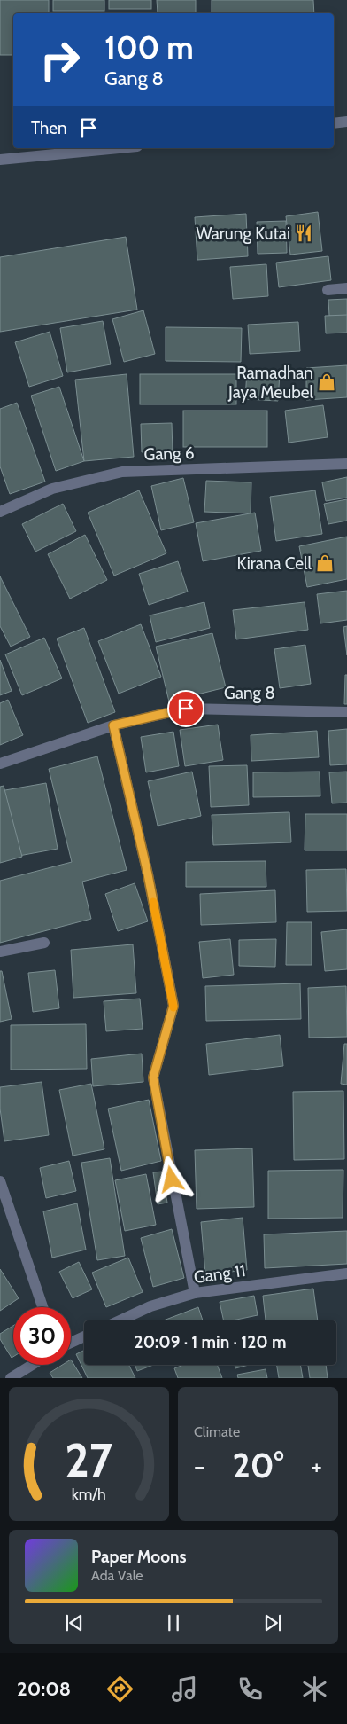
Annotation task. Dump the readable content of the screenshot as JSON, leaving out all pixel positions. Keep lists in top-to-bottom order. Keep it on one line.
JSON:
{"streets":{"street":["Gang 6","Gang 8","Gang 11"]},"places":{"restaurant":["Warung Kutai"],"shop":["Ramadhan Jaya Meubel","Kirana Cell"]},"page":{"turn":["100 m","Gang 8"],"then":"Then","limit":"30","trip":"20:09 · 1 min · 120 m","tile":"Climate","heat":["−","20°","+"],"song":["Paper Moons","Ada Vale"],"tabs":"20:08","gauge":["27","km/h"]}}
